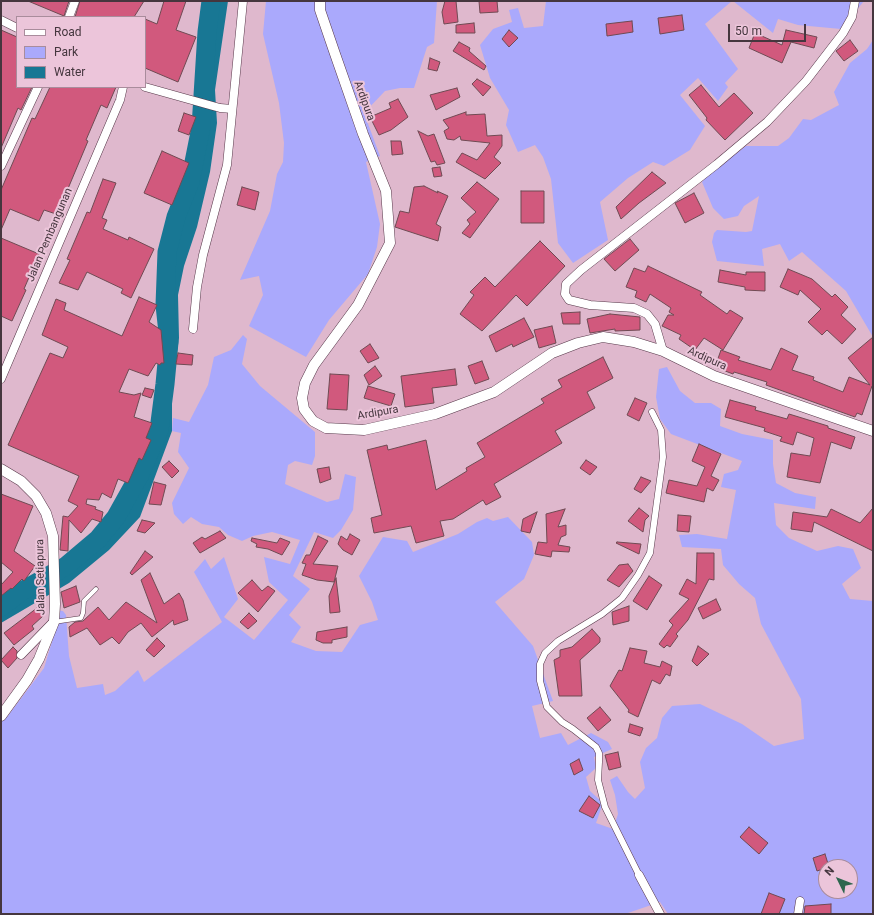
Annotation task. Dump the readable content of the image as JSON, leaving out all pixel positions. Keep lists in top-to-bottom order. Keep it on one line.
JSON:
{"streets":{"street":["Ardipura","Jalan Pembangunan","Jalan Setiapura"]},"legend":["Road","Park","Water"],"scale_bar":"50 m","north":"top left"}
